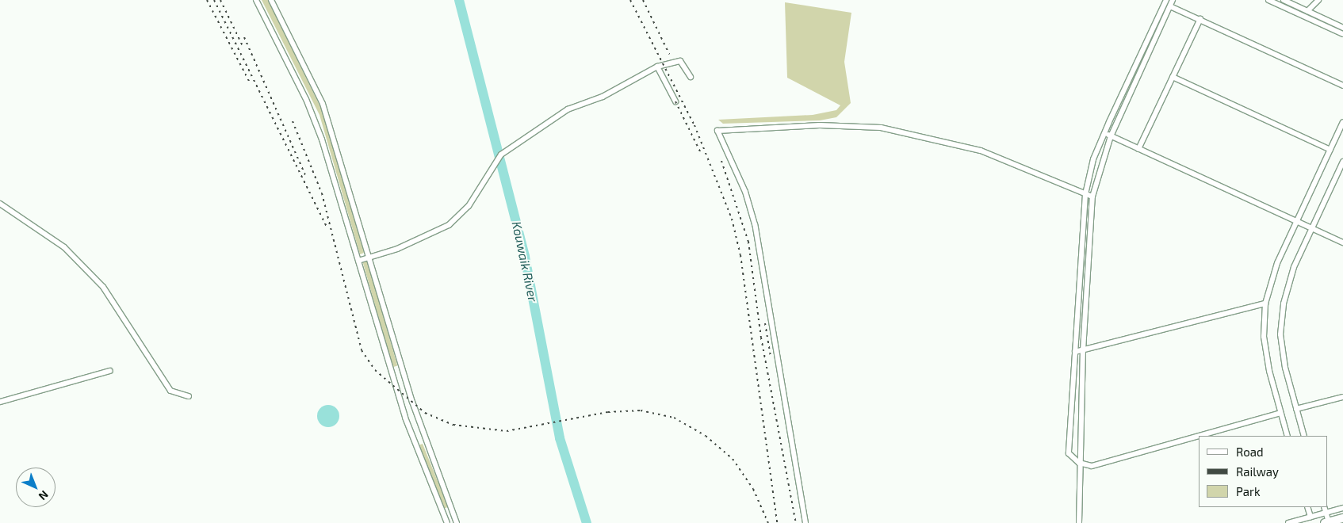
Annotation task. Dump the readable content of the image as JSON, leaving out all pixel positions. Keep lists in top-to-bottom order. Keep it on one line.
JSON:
{"water":["Kouwaik River"],"legend":["Road","Railway","Park"],"north":"bottom right"}
